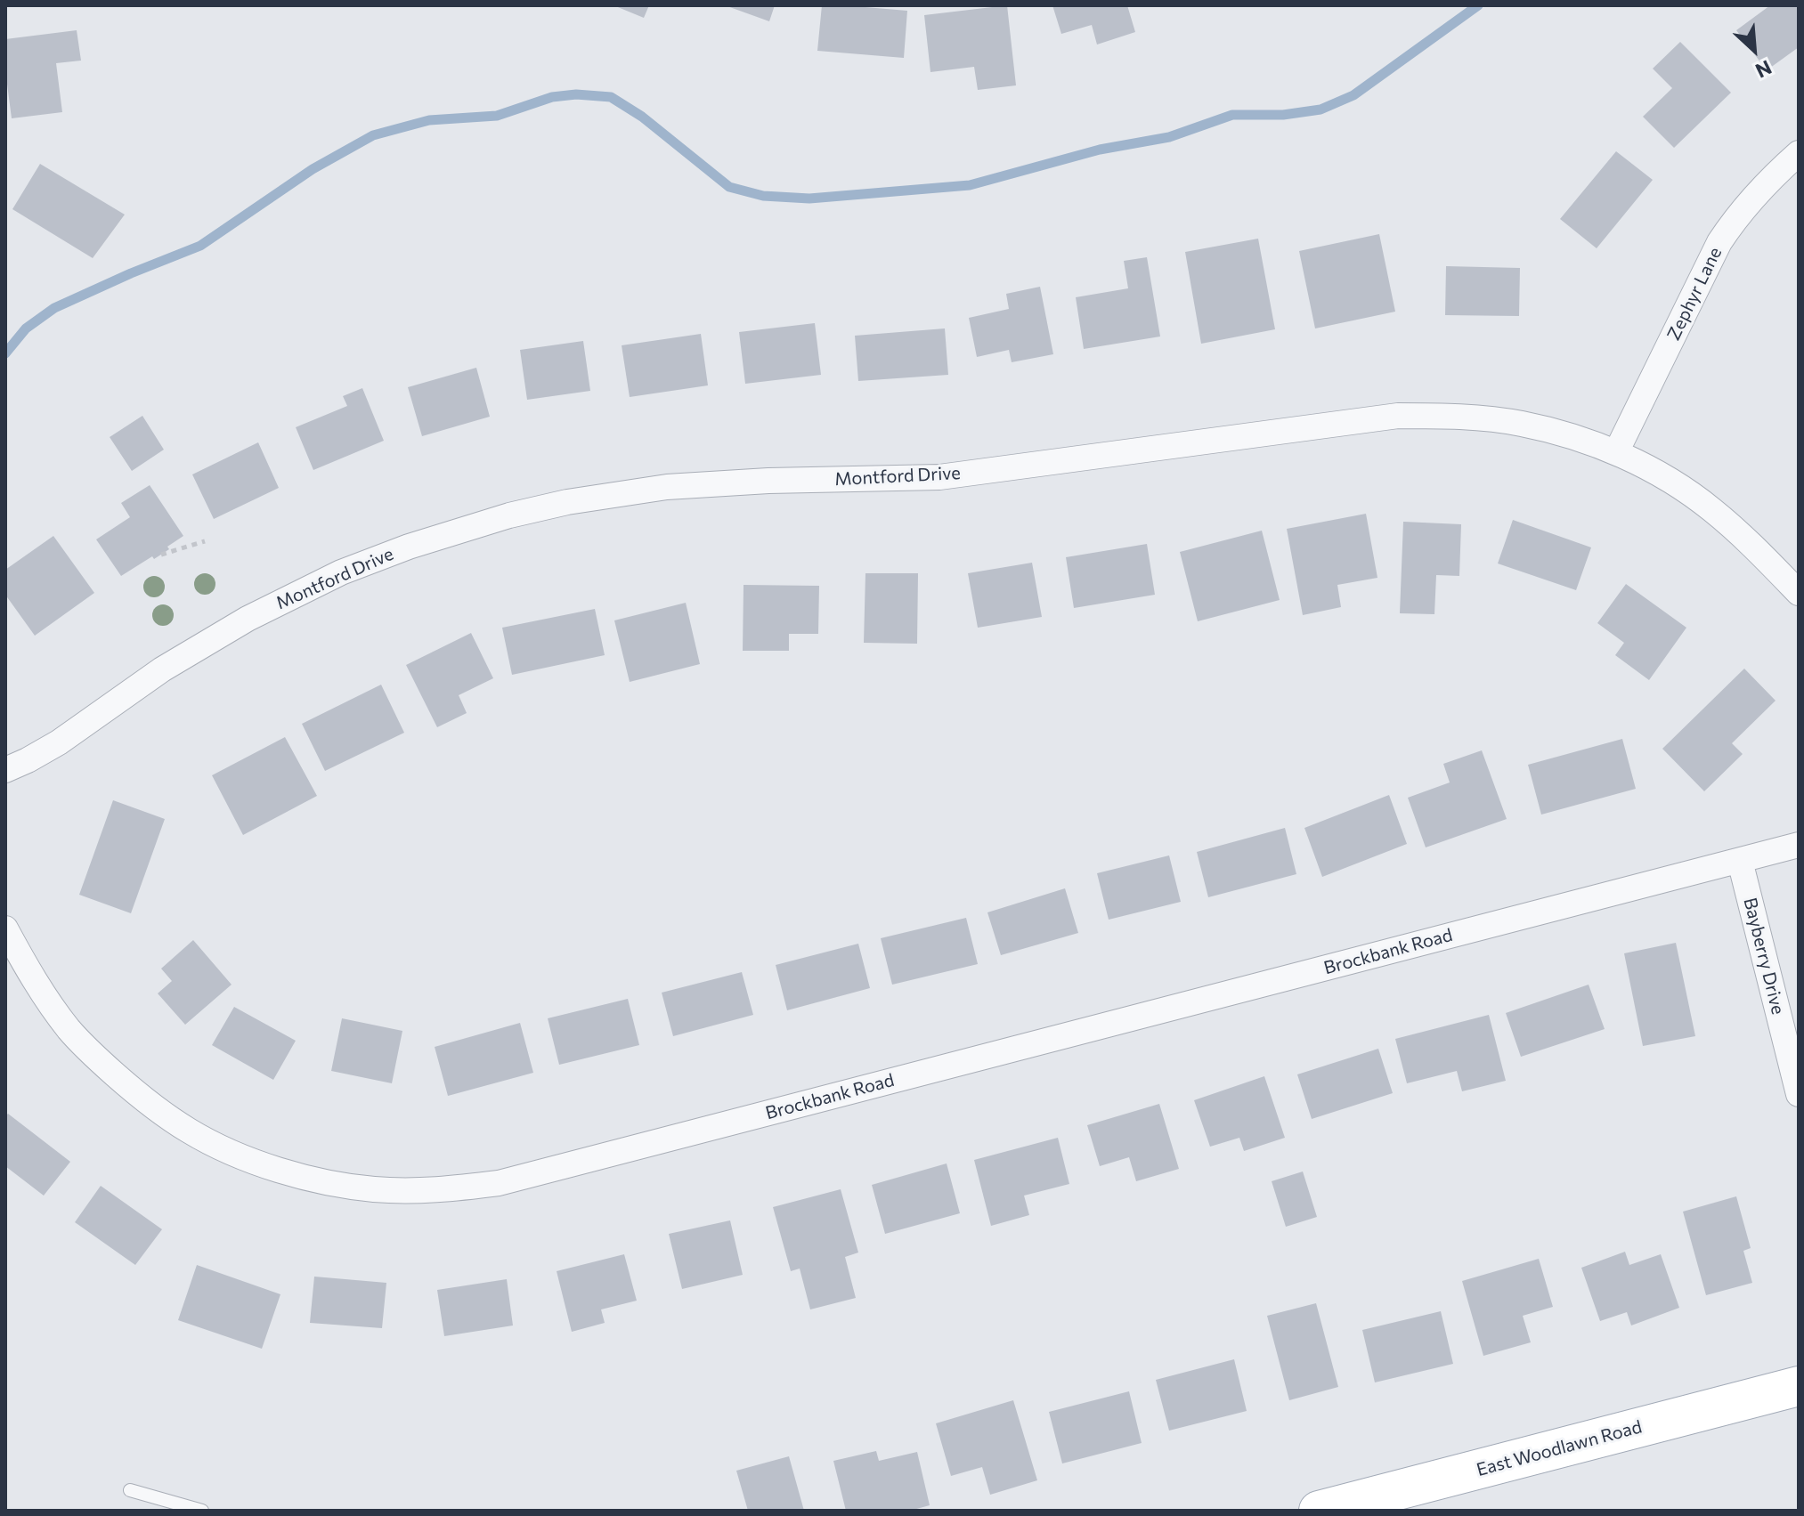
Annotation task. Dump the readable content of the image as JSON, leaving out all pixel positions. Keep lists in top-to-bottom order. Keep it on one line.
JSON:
{"streets":{"main road":["East Woodlawn Road"],"street":["Zephyr Lane","Montford Drive","Brockbank Road","Bayberry Drive"]},"crossings":[["Zephyr Lane","Montford Drive"],["Brockbank Road","Bayberry Drive"]],"north":"bottom right"}
